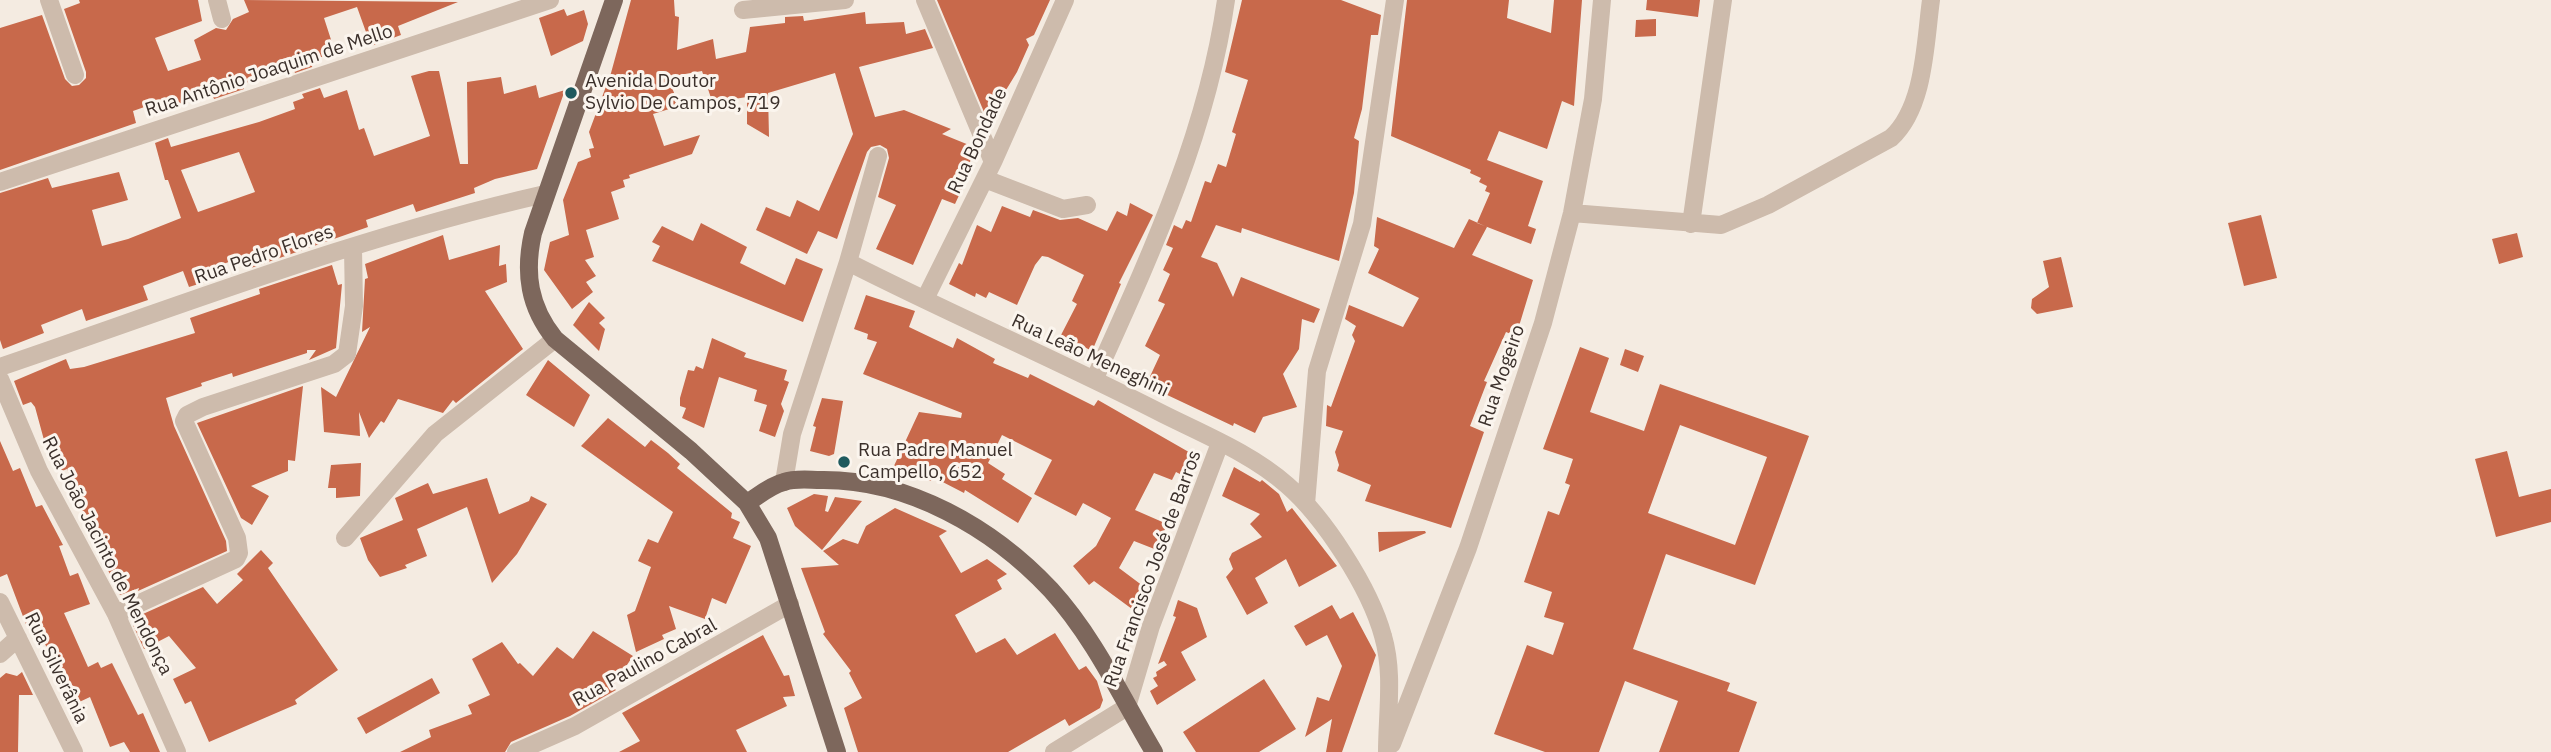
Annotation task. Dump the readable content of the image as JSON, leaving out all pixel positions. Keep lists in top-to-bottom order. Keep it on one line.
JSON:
{"streets":{"street":["Rua Antônio Joaquim de Mello","Rua Bondade","Rua Pedro Flores","Rua Leão Meneghini","Rua Mogeiro","Rua João Jacinto de Mendonça","Rua Francisco José de Barros","Rua Paulino Cabral","Rua Silverânia"]},"crossings":[["Rua Bondade","Rua Leão Meneghini"],["Rua Leão Meneghini","Rua Mogeiro"],["Rua Leão Meneghini","Rua Francisco José de Barros"]],"places":["Avenida Doutor Sylvio De Campos, 719","Rua Padre Manuel Campello, 652"]}
